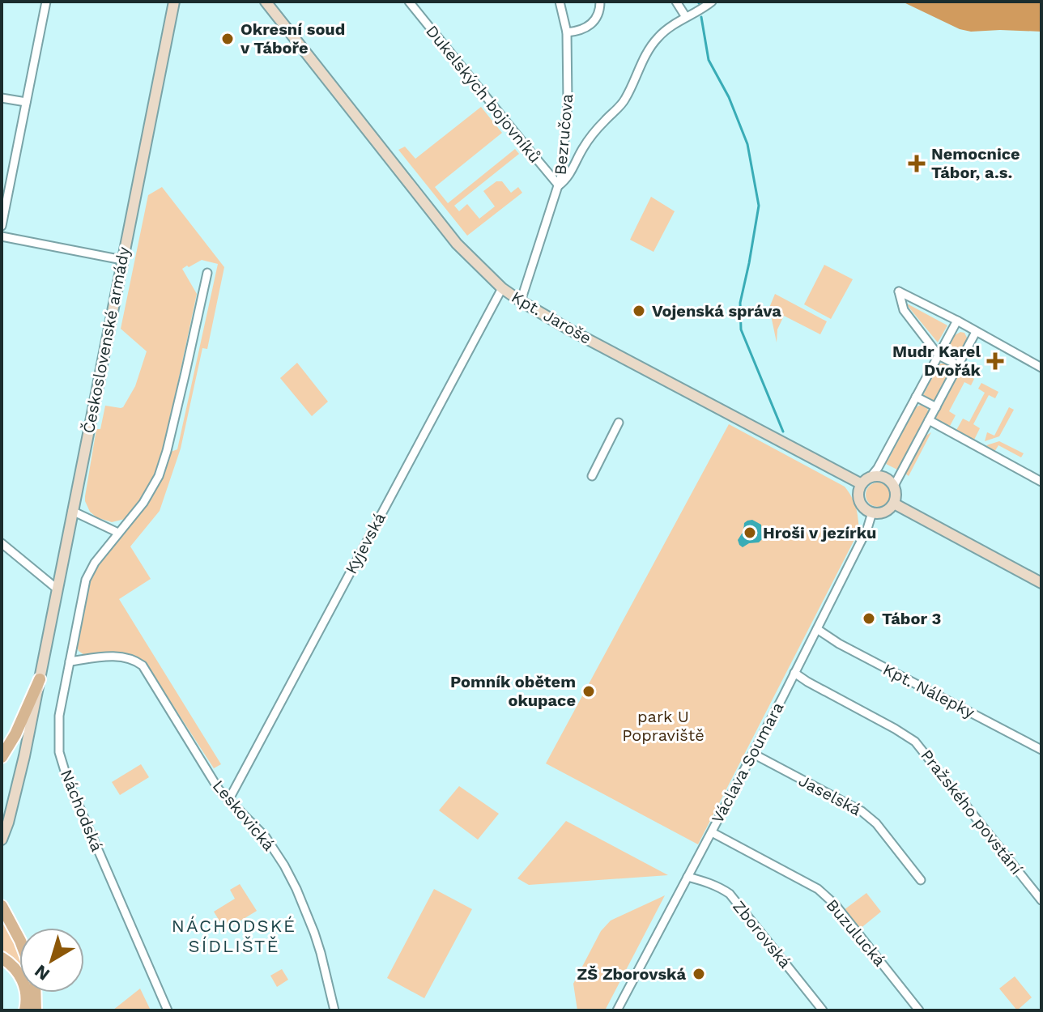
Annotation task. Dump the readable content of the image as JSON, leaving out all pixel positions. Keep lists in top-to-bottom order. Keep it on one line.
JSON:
{"streets":{"street":["Dukelských bojovníků","Bezručova","Kpt. Jaroše","Československé armády","Kyjevská","Kpt. Nálepky","Václava Soumara","Jaselská","Náchodská","Pražského povstání","Leskovická","Buzulucká","Zborovská"]},"crossings":[["Dukelských bojovníků","Bezručova"],["Bezručova","Kpt. Jaroše"],["Kpt. Jaroše","Kyjevská"],["Kpt. Jaroše","Václava Soumara"],["Kyjevská","Leskovická"],["Kpt. Nálepky","Václava Soumara"],["Václava Soumara","Jaselská"],["Václava Soumara","Pražského povstání"],["Václava Soumara","Buzulucká"],["Václava Soumara","Zborovská"],["Náchodská","Leskovická"]],"districts":["NÁCHODSKÉ SÍDLIŠTĚ"],"parks":["park U Popraviště"],"places":{"other":["Okresní soud v Táboře","Vojenská správa","Hroši v jezírku","Tábor 3","Pomník obětem okupace","ZŠ Zborovská"],"health":["Nemocnice Tábor, a.s.","Mudr Karel Dvořák"]},"north":"bottom left"}
